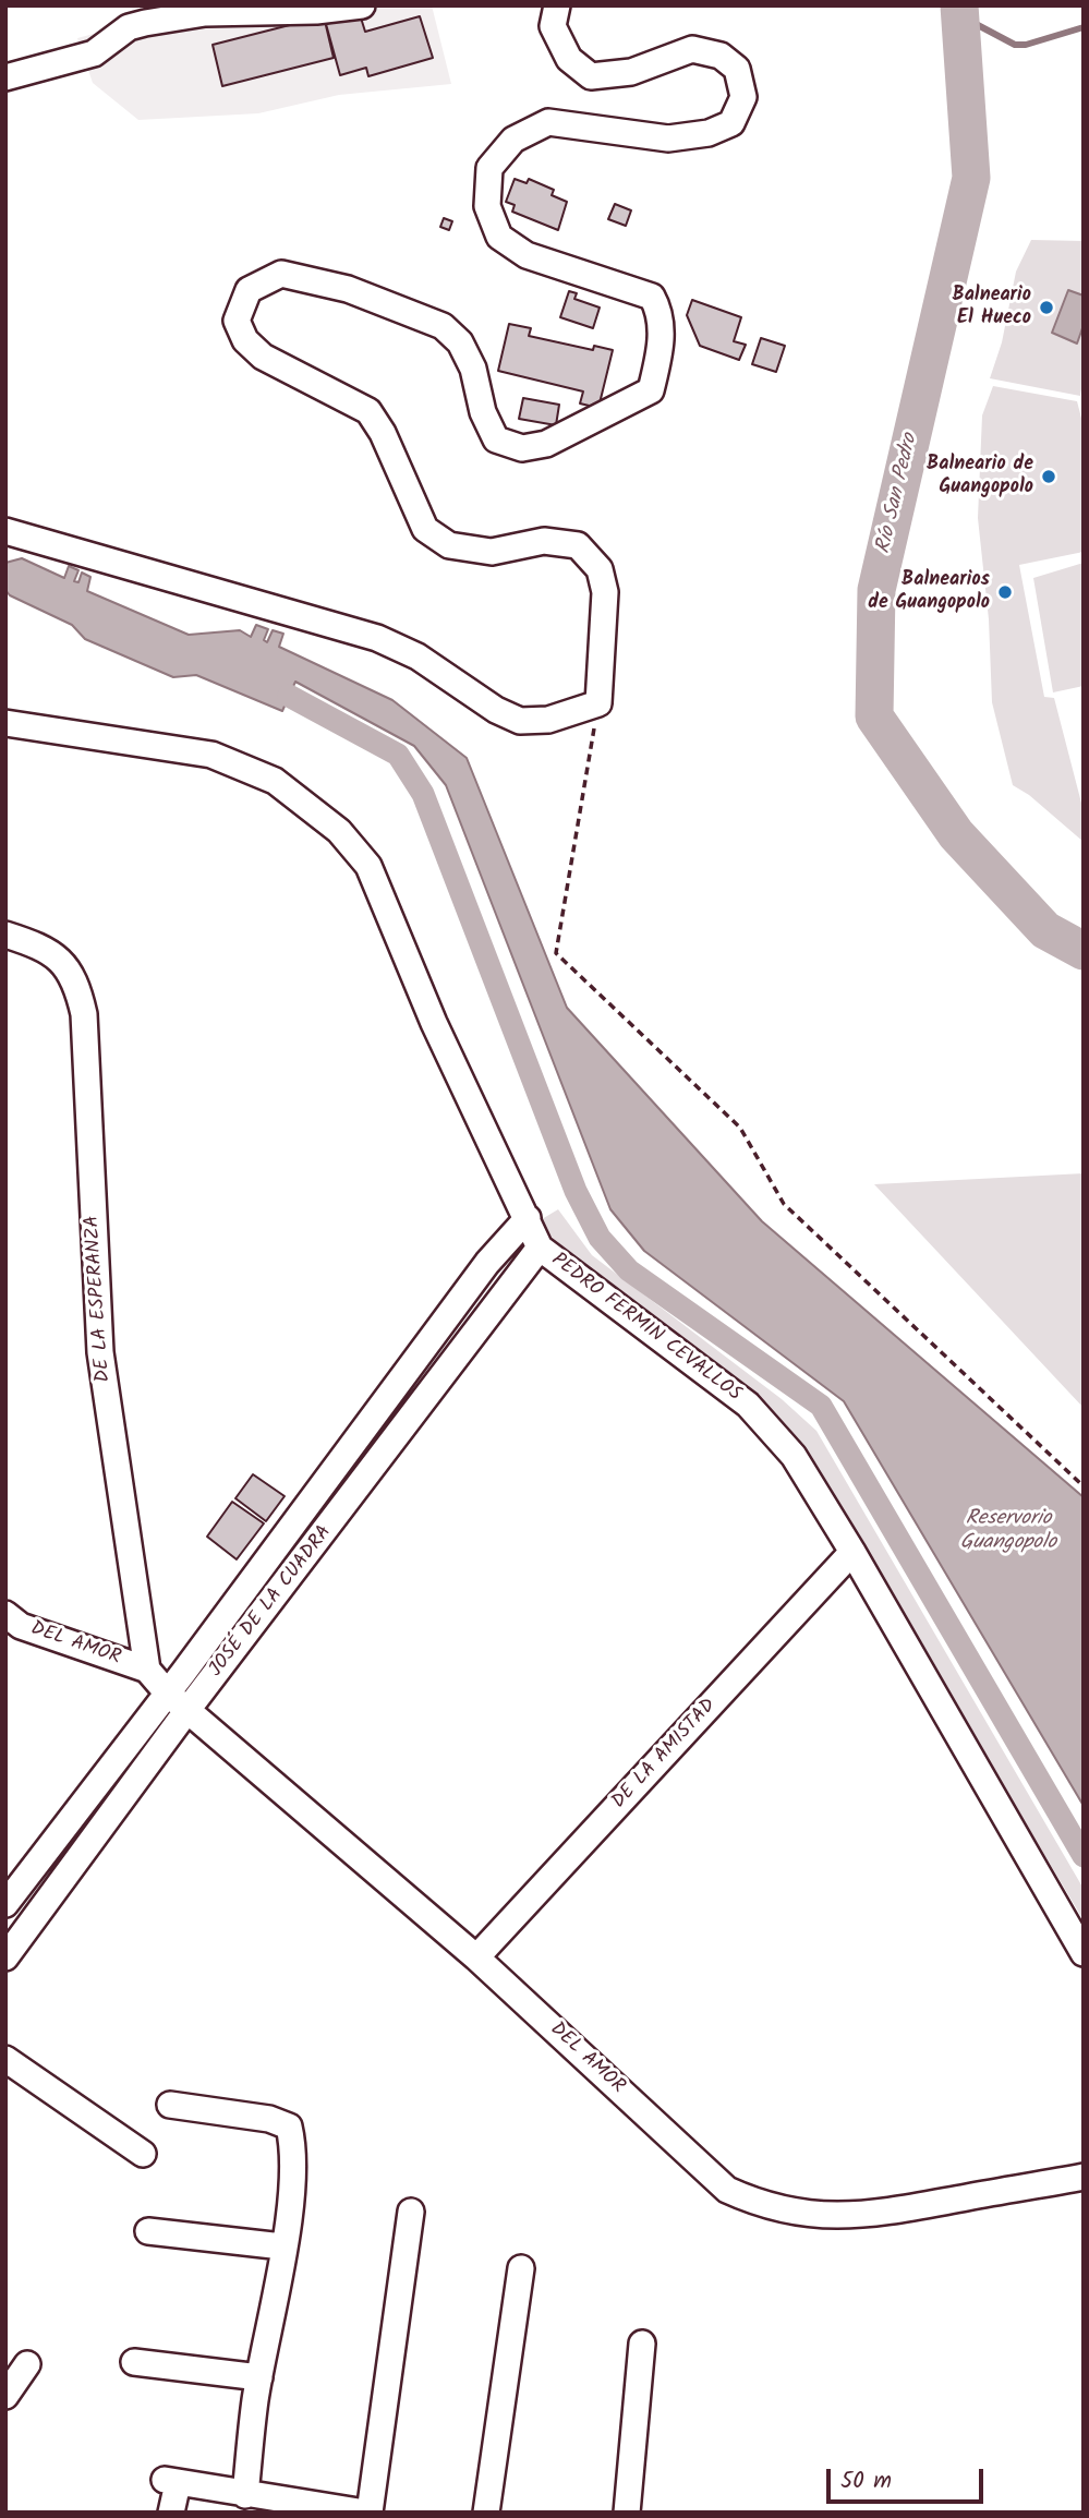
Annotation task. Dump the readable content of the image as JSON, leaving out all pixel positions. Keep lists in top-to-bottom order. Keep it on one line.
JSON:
{"streets":{"street":["DE LA ESPERANZA","PEDRO FERMIN CEVALLOS","JOSÉ DE LA CUADRA","DEL AMOR","DE LA AMISTAD"]},"crossings":[["DE LA ESPERANZA","DEL AMOR"],["PEDRO FERMIN CEVALLOS","JOSÉ DE LA CUADRA"],["PEDRO FERMIN CEVALLOS","DE LA AMISTAD"],["JOSÉ DE LA CUADRA","DEL AMOR"],["DEL AMOR","DE LA AMISTAD"]],"water":["Río San Pedro","Reservorio Guangopolo"],"places":["Balneario El Hueco","Balneario de Guangopolo","Balnearios de Guangopolo"],"scale_bar":"50 m"}
